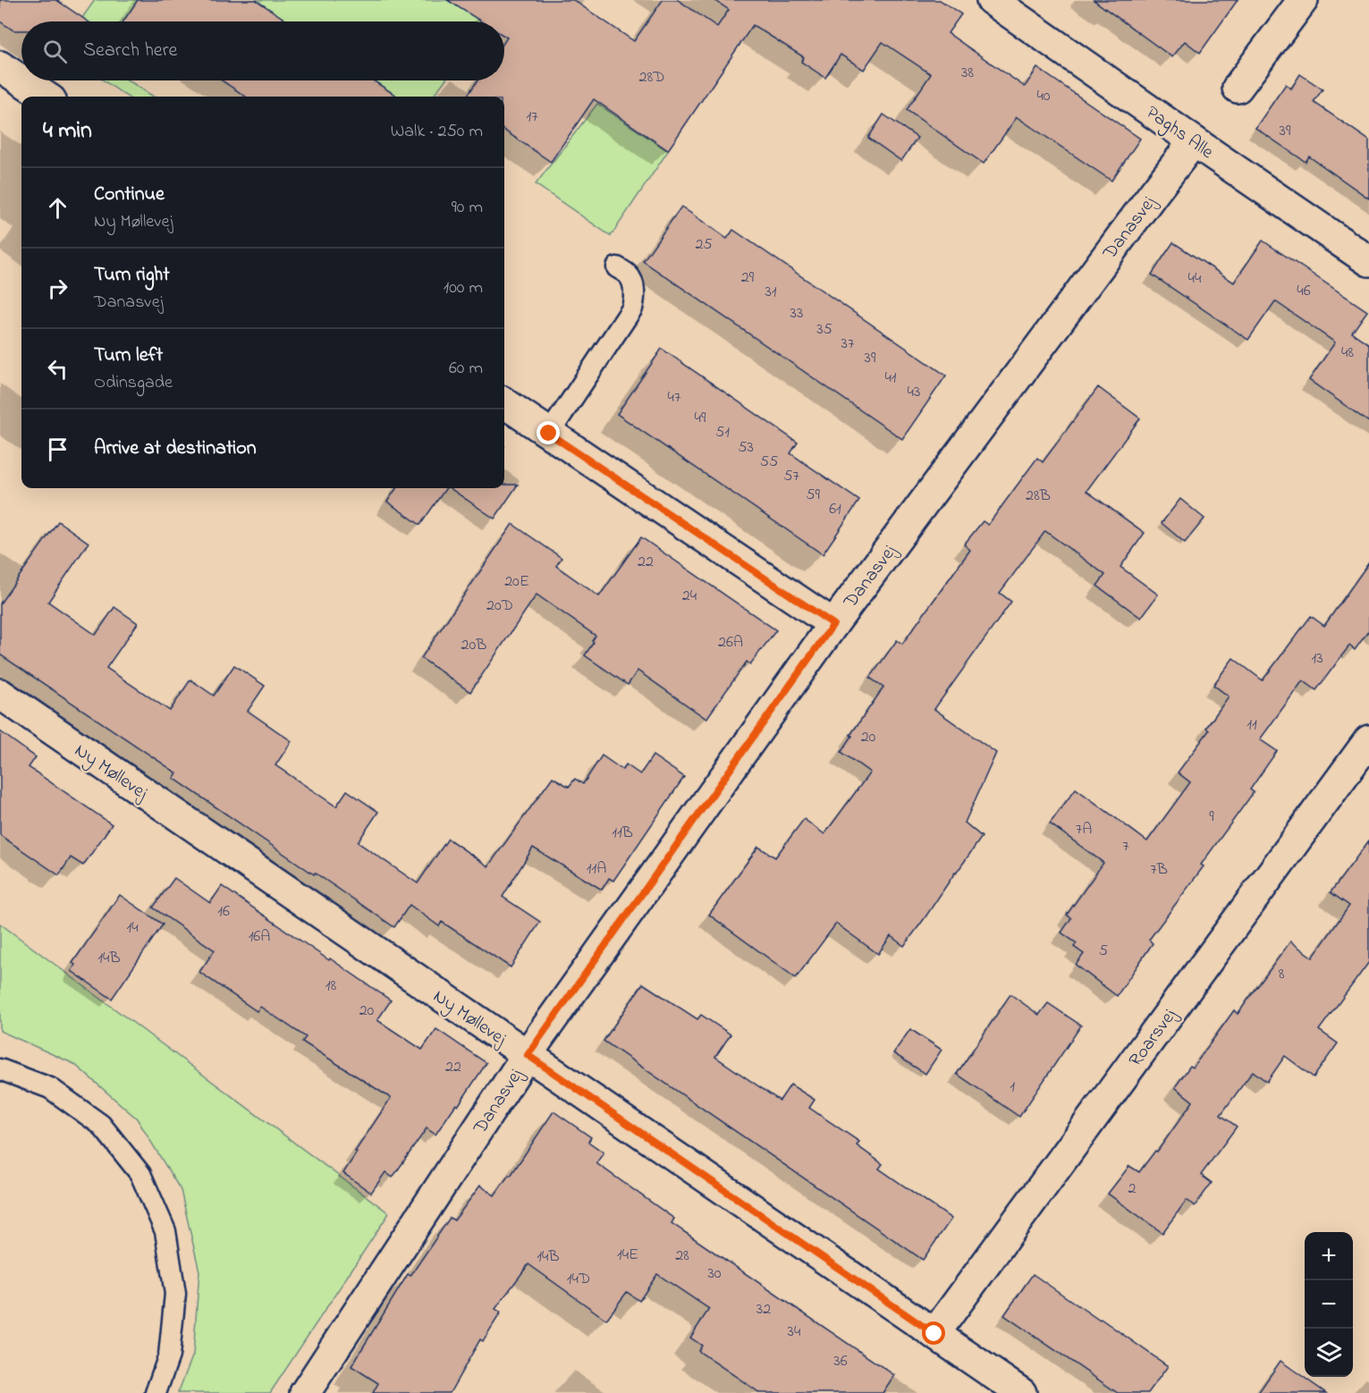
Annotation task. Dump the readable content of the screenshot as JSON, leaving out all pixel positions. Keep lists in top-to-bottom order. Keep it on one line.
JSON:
{"streets":{"street":["Paghs Alle","Danasvej","Ny Møllevej","Roarsvej"]},"crossings":[["Paghs Alle","Danasvej"],["Danasvej","Ny Møllevej"],["Ny Møllevej","Roarsvej"]],"house_numbers":["38","28D","40","17","39","25","29","44","46","31","33","35","37","48","39","41","43","47","49","51","53","55","57","59","28B","61","22","20E","24","20D","26A","20B","13","11","20","9","7A","11B","7","11A","7B","16","14","16A","5","14B","8","18","20","22","1","2","14E","28","14B","30","14D","32","34","36"],"page":{"search":"Search here","heading":["4 min","Walk · 250 m"],"list":[["Continue","Ny Møllevej","90 m"],["Turn right","Danasvej","100 m"],["Turn left","Odinsgade","60 m"],"Arrive at destination"],"map_buttons":["+","−"]}}
